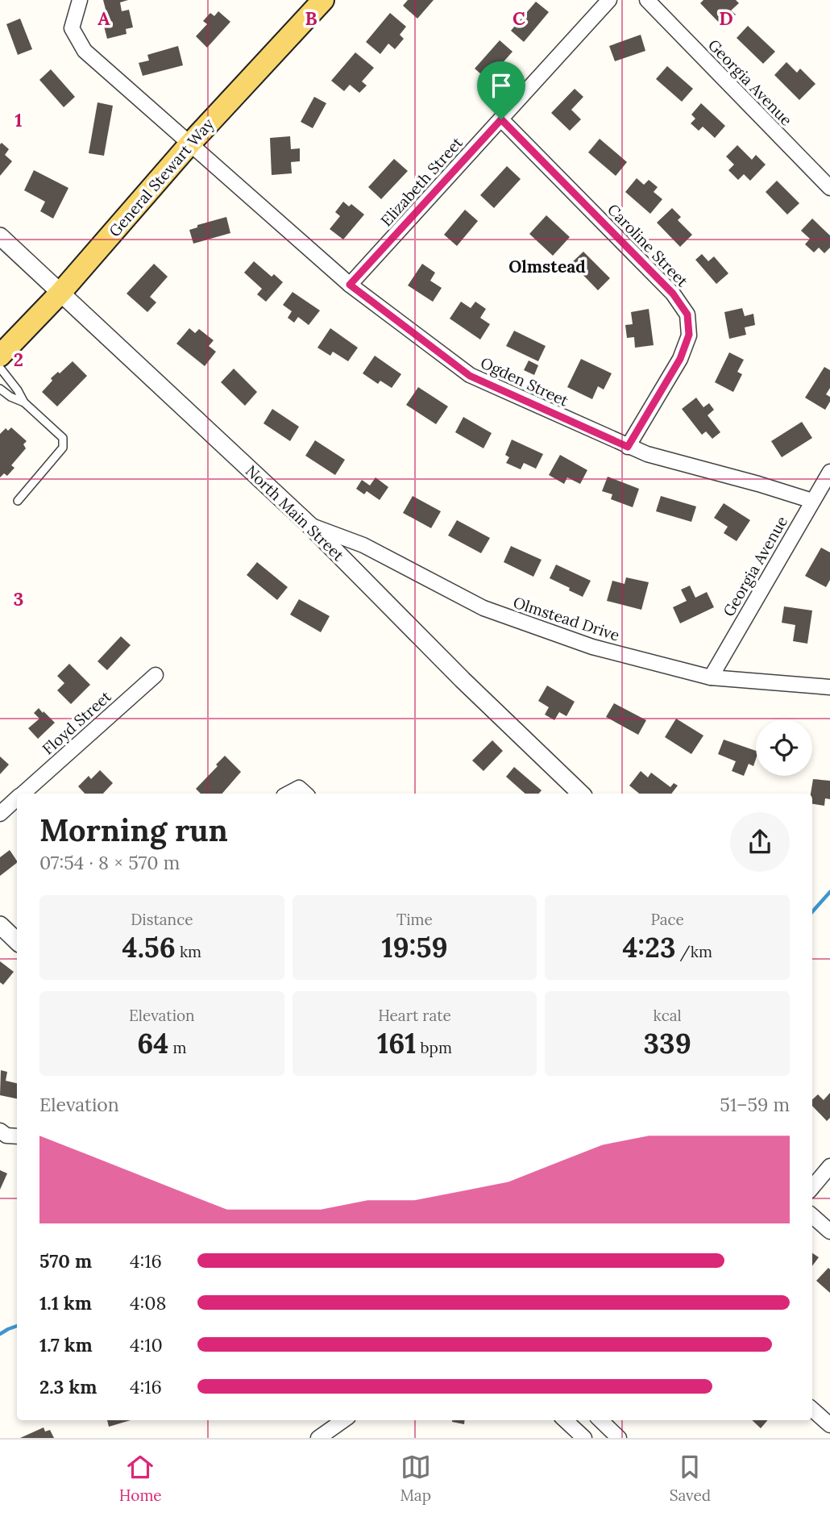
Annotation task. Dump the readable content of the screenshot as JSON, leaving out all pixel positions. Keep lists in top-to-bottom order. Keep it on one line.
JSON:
{"streets":{"main road":["General Stewart Way"],"street":["Georgia Avenue","Elizabeth Street","Caroline Street","Ogden Street","North Main Street","Olmstead Drive","Floyd Street"]},"crossings":[["Georgia Avenue","Ogden Street"],["Georgia Avenue","Olmstead Drive"],["General Stewart Way","Ogden Street"],["General Stewart Way","North Main Street"],["Elizabeth Street","Caroline Street"],["Elizabeth Street","Ogden Street"],["Caroline Street","Ogden Street"],["North Main Street","Olmstead Drive"]],"districts":["Olmstead"],"page":{"heading":["Morning run","07:54 · 8 × 570 m"],"stats":[["Distance","4.56 km"],["Time","19:59"],["Pace","4:23 /km"],["Elevation","64 m"],["Heart rate","161 bpm"],["kcal","339"]],"chart":["Elevation","51–59 m"],"list":[{"name":"570 m","note":"4:16"},{"name":"1.1 km","note":"4:08"},{"name":"1.7 km","note":"4:10"},{"name":"2.3 km","note":"4:16"}],"tabs":["Home","Map","Saved"]},"grid":{"columns":["A","B","C","D"],"rows":["1","2","3"]}}
